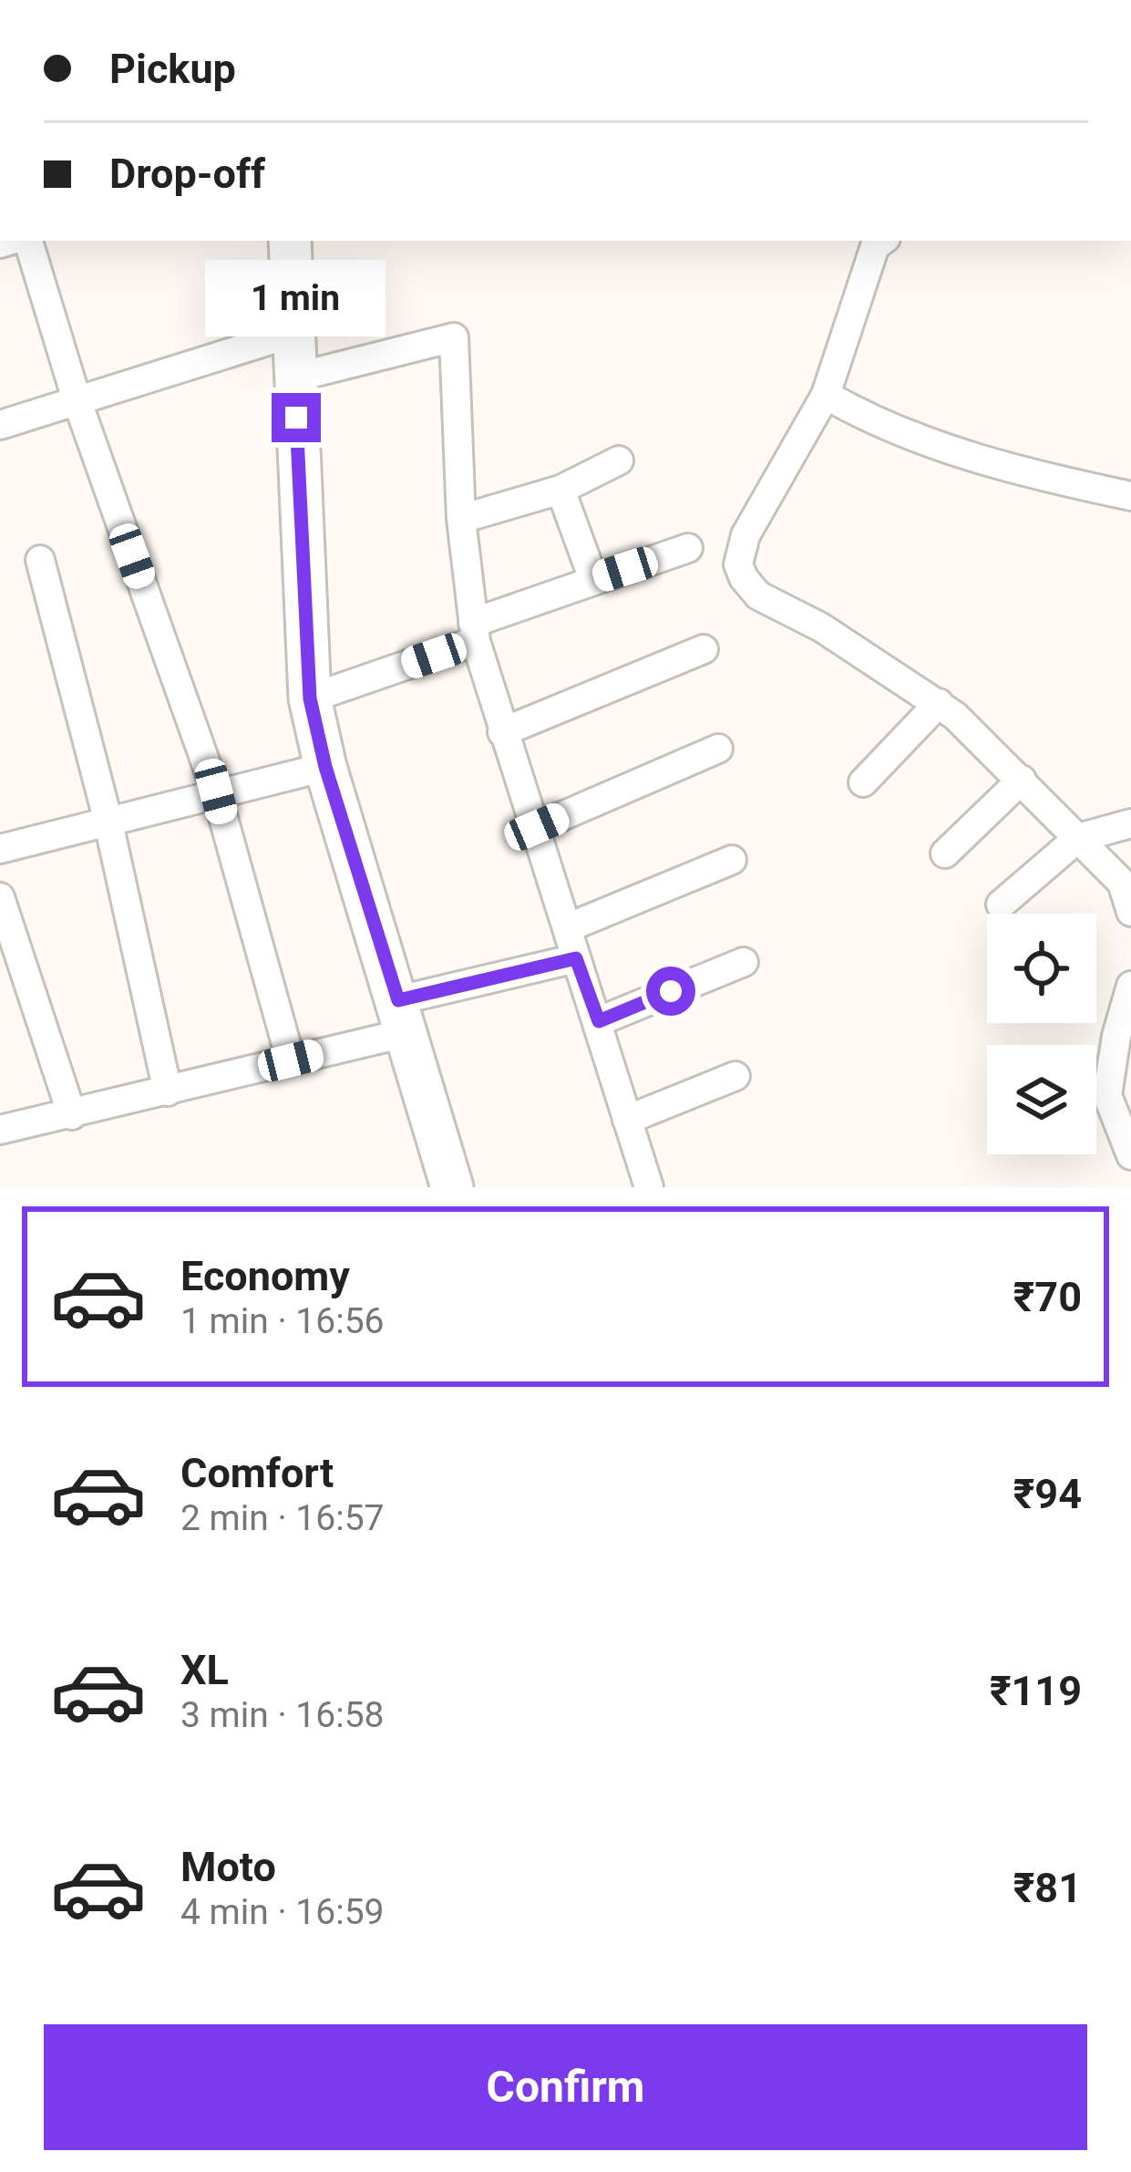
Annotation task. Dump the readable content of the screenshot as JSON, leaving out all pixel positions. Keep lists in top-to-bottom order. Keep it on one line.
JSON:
{"page":{"banner":["Pickup","Drop-off"],"bubble":"1 min","list":[{"name":"Economy","note":"1 min · 16:56","value":"₹70"},{"name":"Comfort","note":"2 min · 16:57","value":"₹94"},{"name":"XL","note":"3 min · 16:58","value":"₹119"},{"name":"Moto","note":"4 min · 16:59","value":"₹81"}],"buttons":"Confirm"}}
